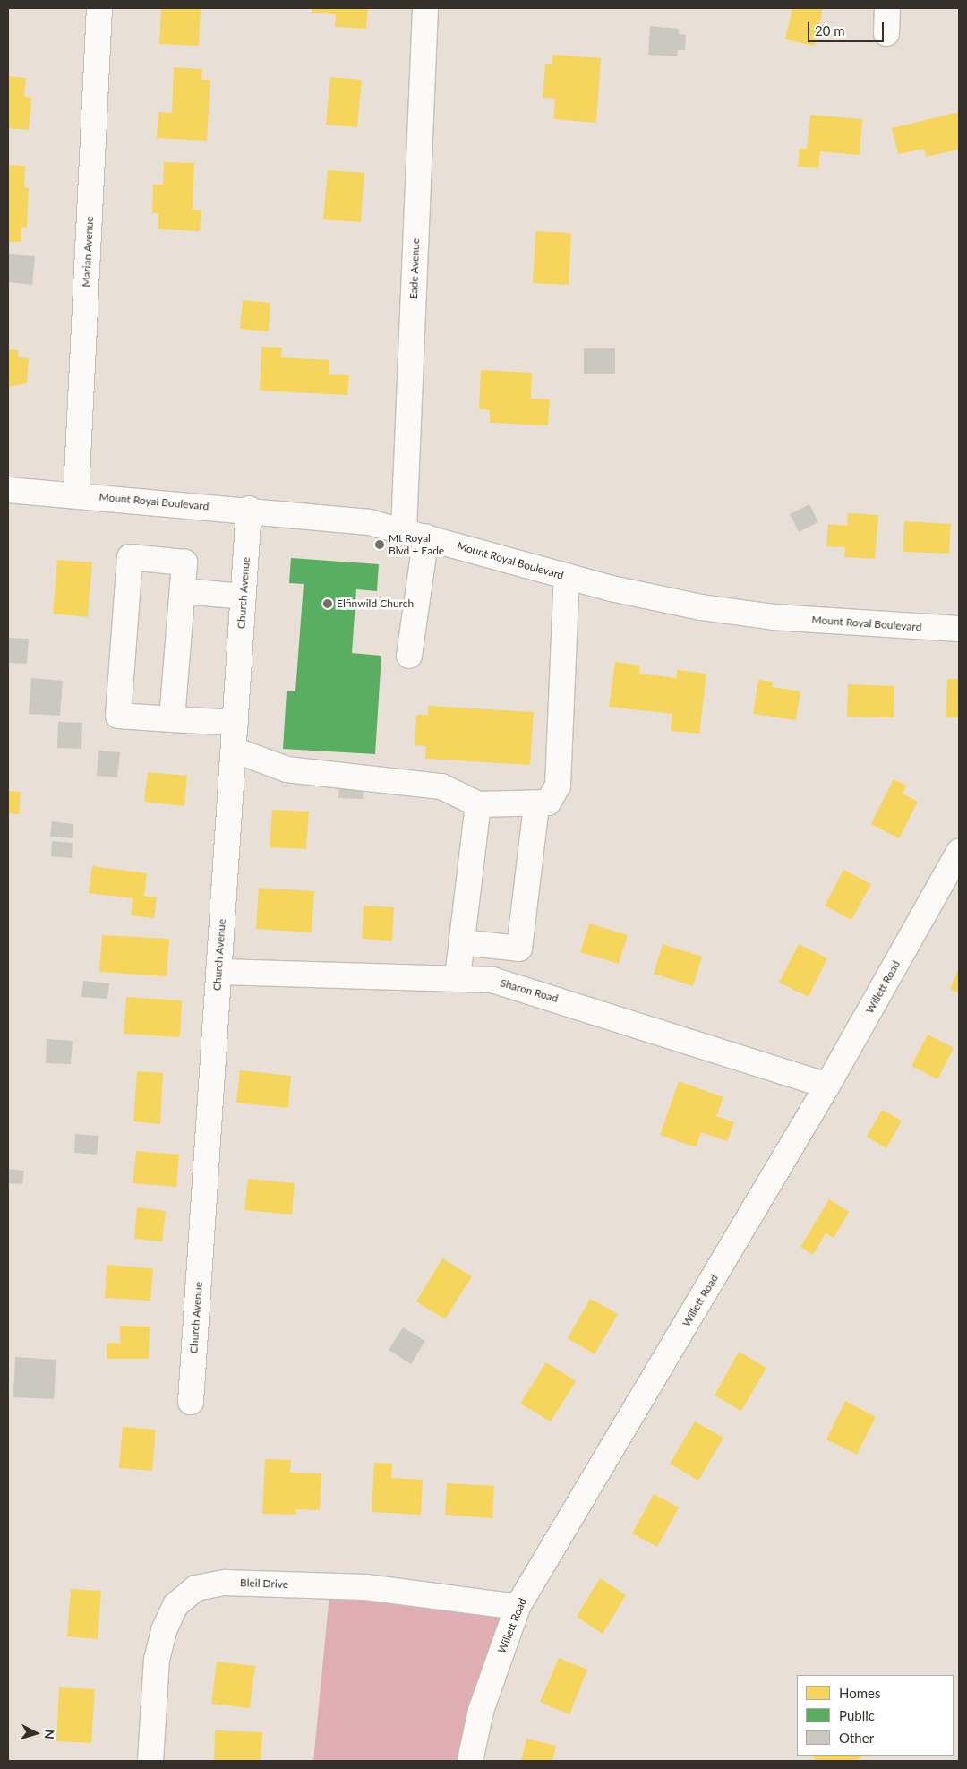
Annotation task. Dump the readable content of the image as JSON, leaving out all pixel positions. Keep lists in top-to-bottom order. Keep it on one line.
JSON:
{"streets":{"street":["Marian Avenue","Eade Avenue","Mount Royal Boulevard","Church Avenue","Willett Road","Sharon Road","Bleil Drive"]},"crossings":[["Marian Avenue","Mount Royal Boulevard"],["Eade Avenue","Mount Royal Boulevard"],["Mount Royal Boulevard","Church Avenue"],["Church Avenue","Sharon Road"],["Willett Road","Sharon Road"],["Willett Road","Bleil Drive"]],"places":["Mt Royal Blvd + Eade","Elfinwild Church"],"legend":["Homes","Public","Other"],"scale_bar":"20 m","north":"right"}
